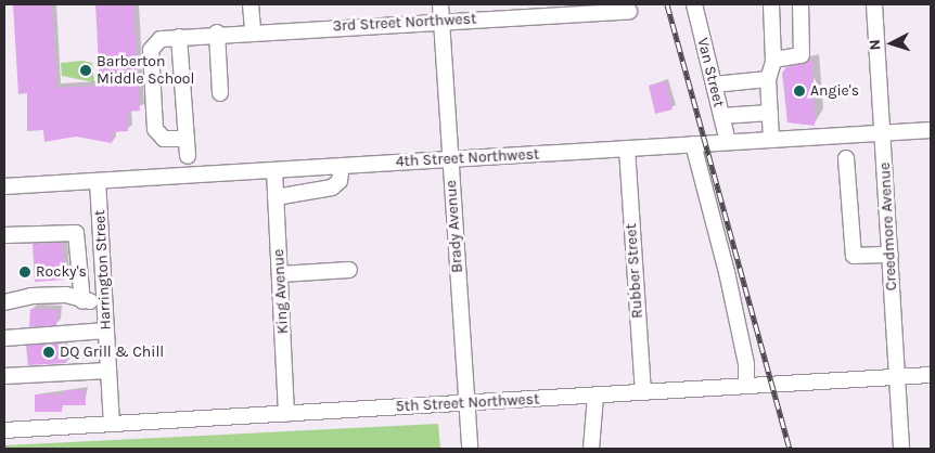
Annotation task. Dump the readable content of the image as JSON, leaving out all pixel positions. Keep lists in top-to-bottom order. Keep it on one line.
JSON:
{"streets":{"street":["3rd Street Northwest","Van Street","4th Street Northwest","Brady Avenue","Creedmore Avenue","Harrington Street","Rubber Street","King Avenue","5th Street Northwest"]},"crossings":[["3rd Street Northwest","Brady Avenue"],["Van Street","4th Street Northwest"],["4th Street Northwest","Brady Avenue"],["4th Street Northwest","Creedmore Avenue"],["4th Street Northwest","Harrington Street"],["4th Street Northwest","Rubber Street"],["4th Street Northwest","King Avenue"],["Brady Avenue","5th Street Northwest"],["Creedmore Avenue","5th Street Northwest"],["Harrington Street","5th Street Northwest"],["Rubber Street","5th Street Northwest"],["King Avenue","5th Street Northwest"]],"places":["Barberton Middle School","Angie's","Rocky's","DQ Grill & Chill"],"north":"left"}
